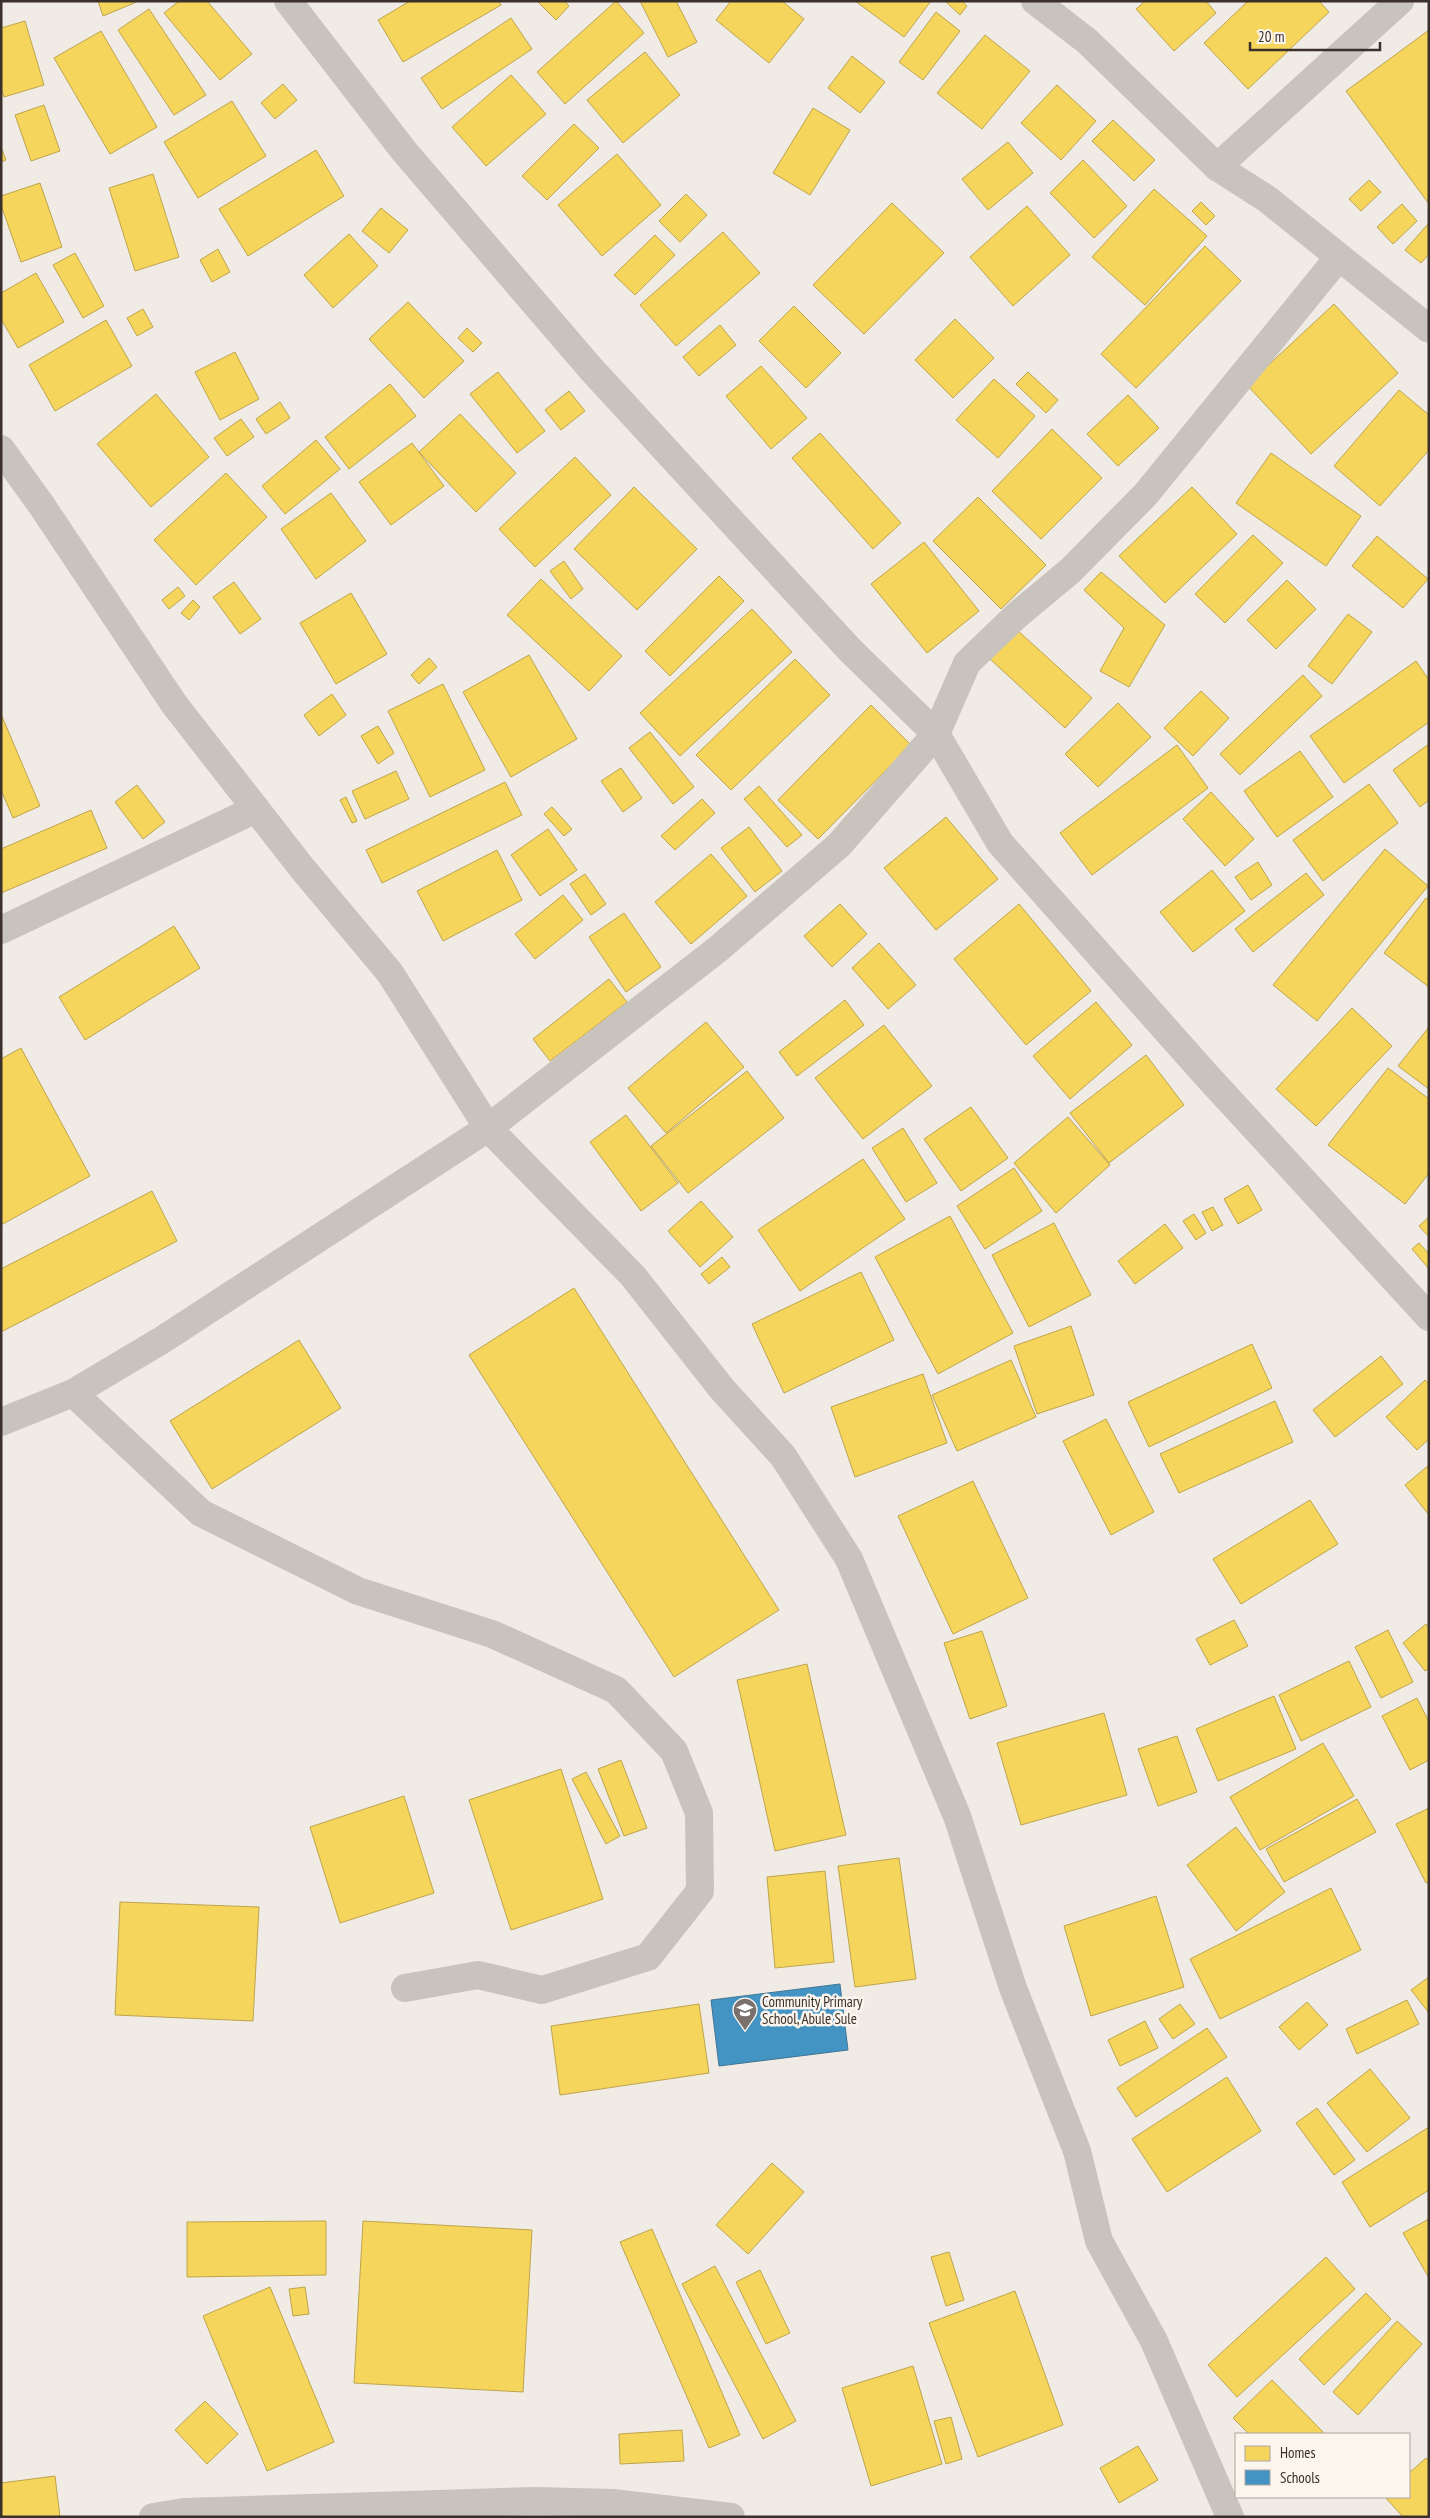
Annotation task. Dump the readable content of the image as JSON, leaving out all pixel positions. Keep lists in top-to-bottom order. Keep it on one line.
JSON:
{"places":{"school or university":["Community Primary School, Abule Sule"]},"legend":["Homes","Schools"],"scale_bar":"20 m"}
